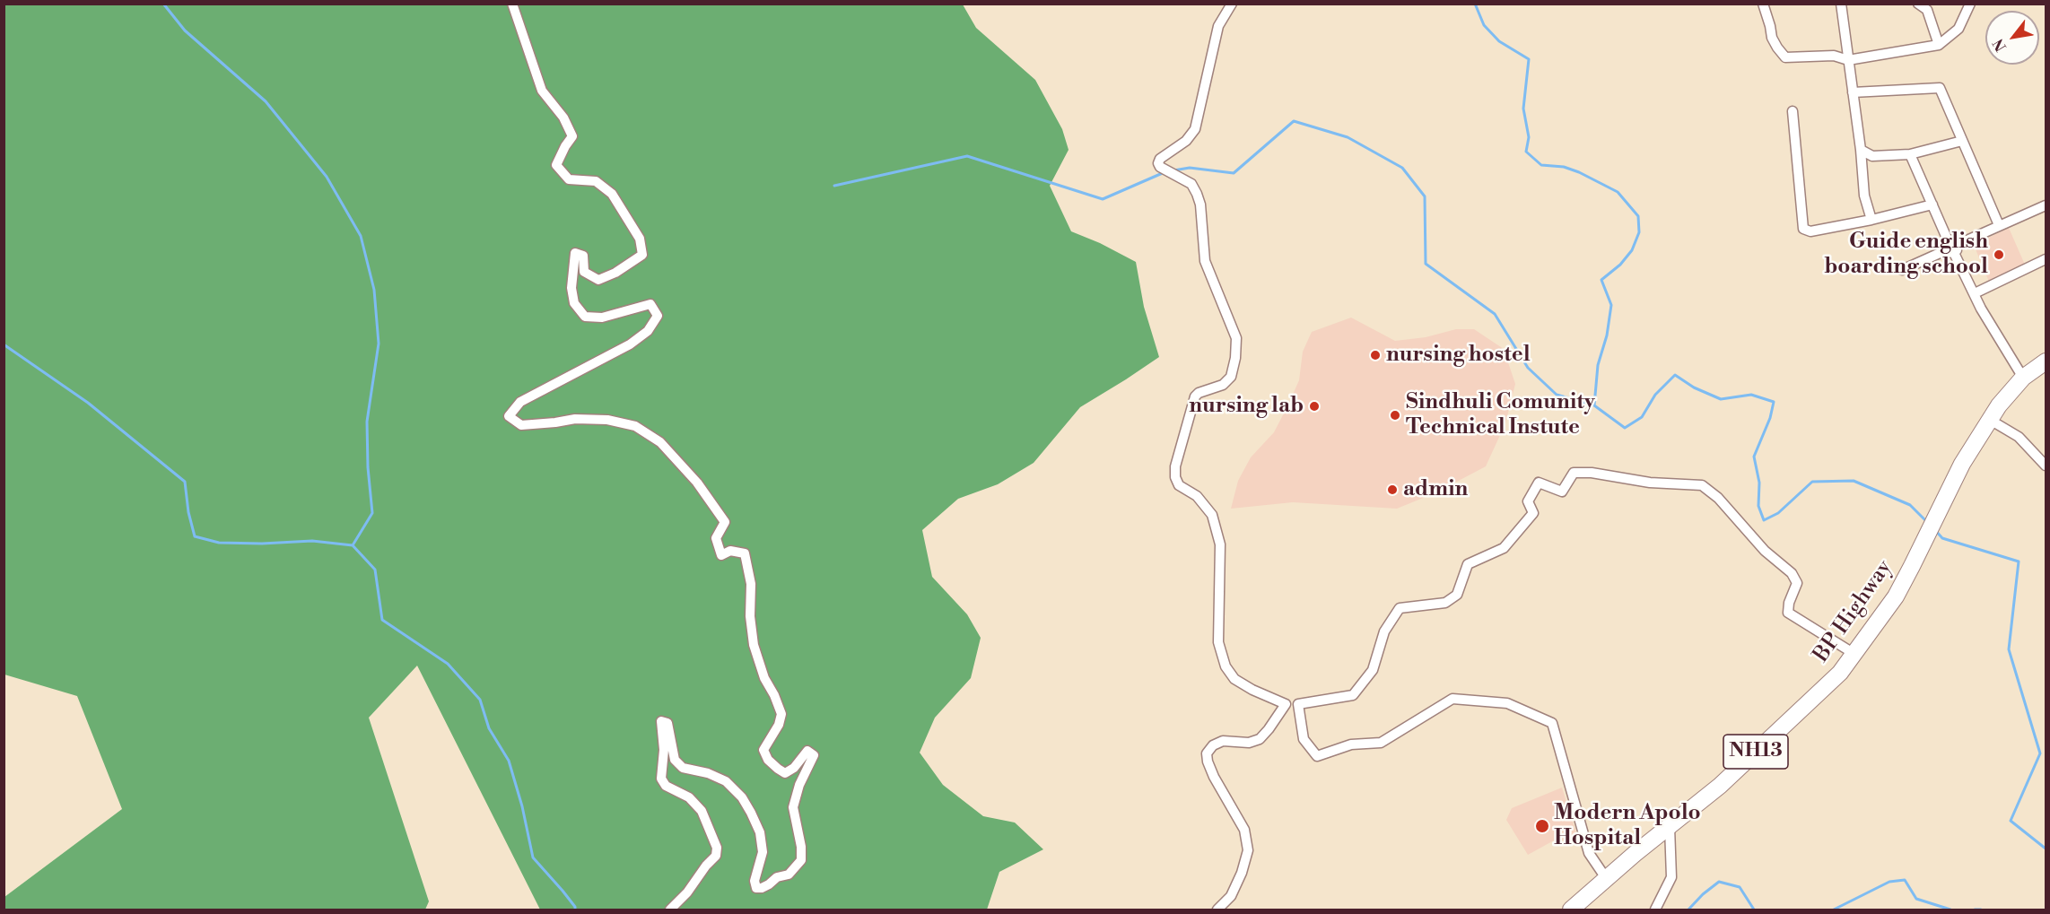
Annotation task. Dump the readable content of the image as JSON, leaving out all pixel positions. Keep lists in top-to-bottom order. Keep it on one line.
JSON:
{"streets":{"highway":["BP Highway","NH13"]},"places":["Guide english boarding school","nursing hostel","nursing lab","Sindhuli Comunity Technical Instute","admin","Modern Apolo Hospital"],"north":"bottom left"}
